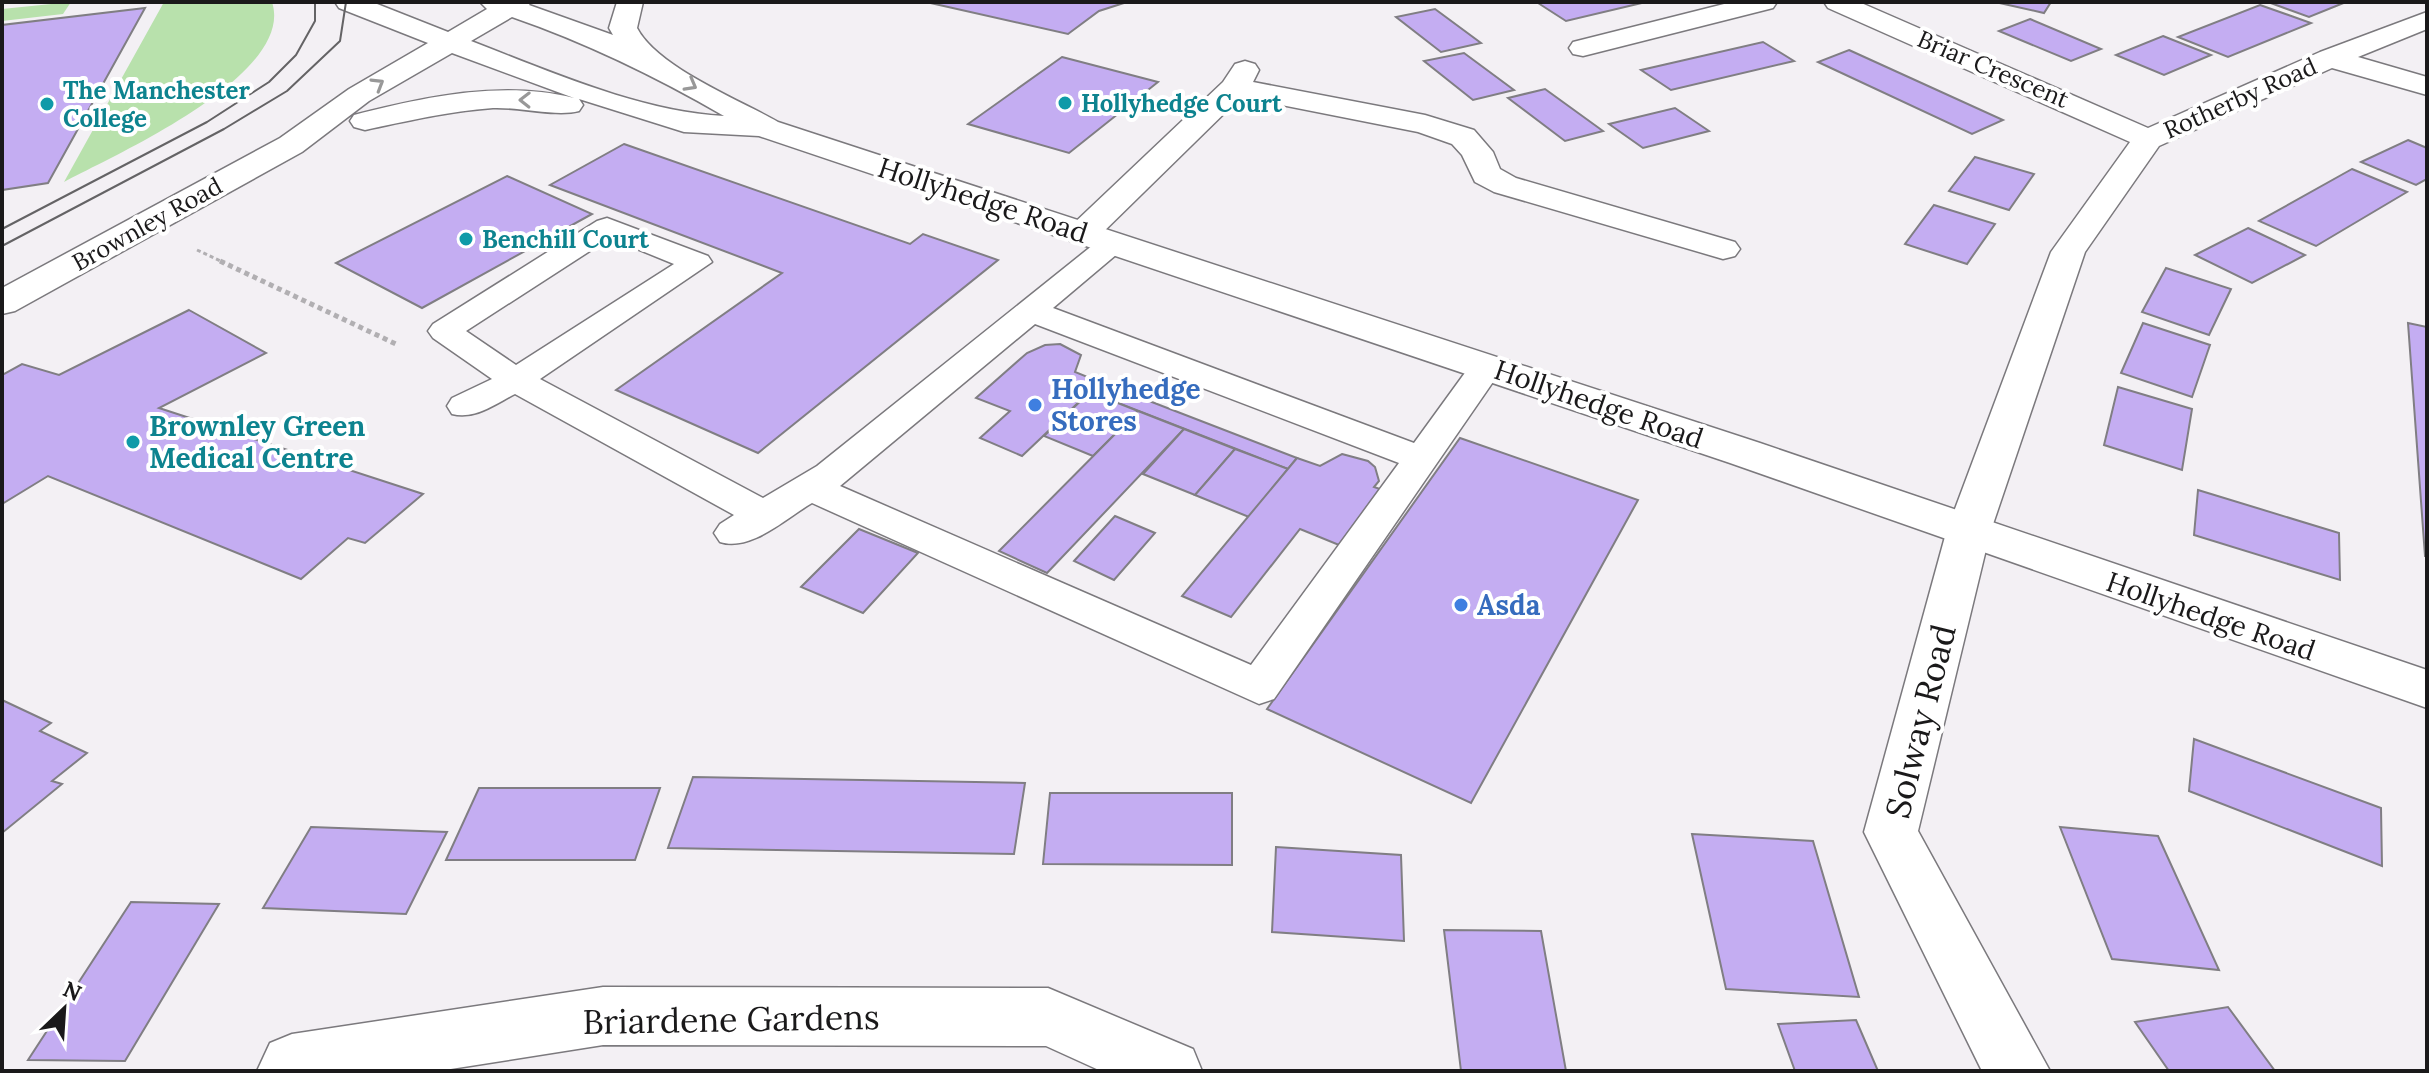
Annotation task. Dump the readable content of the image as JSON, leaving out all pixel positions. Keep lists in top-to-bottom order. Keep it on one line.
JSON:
{"streets":{"street":["Briar Crescent","Rotherby Road","Hollyhedge Road","Brownley Road","Solway Road","Briardene Gardens"]},"crossings":[["Briar Crescent","Rotherby Road"],["Rotherby Road","Hollyhedge Road"],["Rotherby Road","Solway Road"],["Hollyhedge Road","Brownley Road"],["Hollyhedge Road","Solway Road"]],"places":["Hollyhedge Court","The Manchester College","Benchill Court","Hollyhedge Stores","Brownley Green Medical Centre","Asda"],"north":"top right"}
